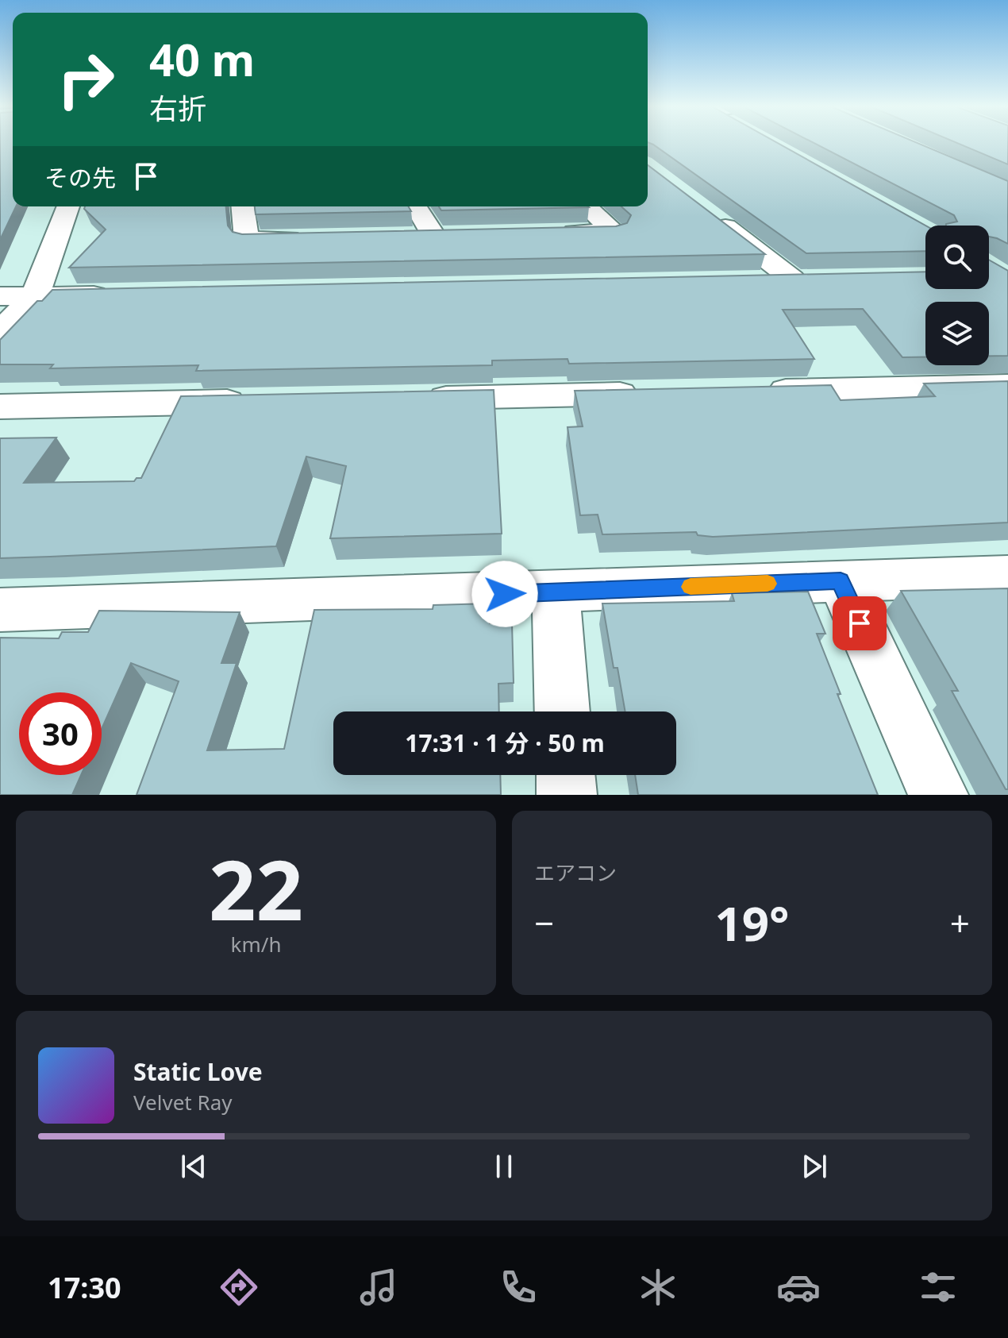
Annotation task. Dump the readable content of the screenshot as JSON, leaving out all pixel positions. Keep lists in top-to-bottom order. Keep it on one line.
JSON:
{"page":{"turn":["40 m","右折"],"then":"その先","limit":"30","trip":"17:31 · 1 分 · 50 m","tile":[["22","km/h"],"エアコン"],"heat":["−","19°","+"],"song":["Static Love","Velvet Ray"],"tabs":"17:30"}}
